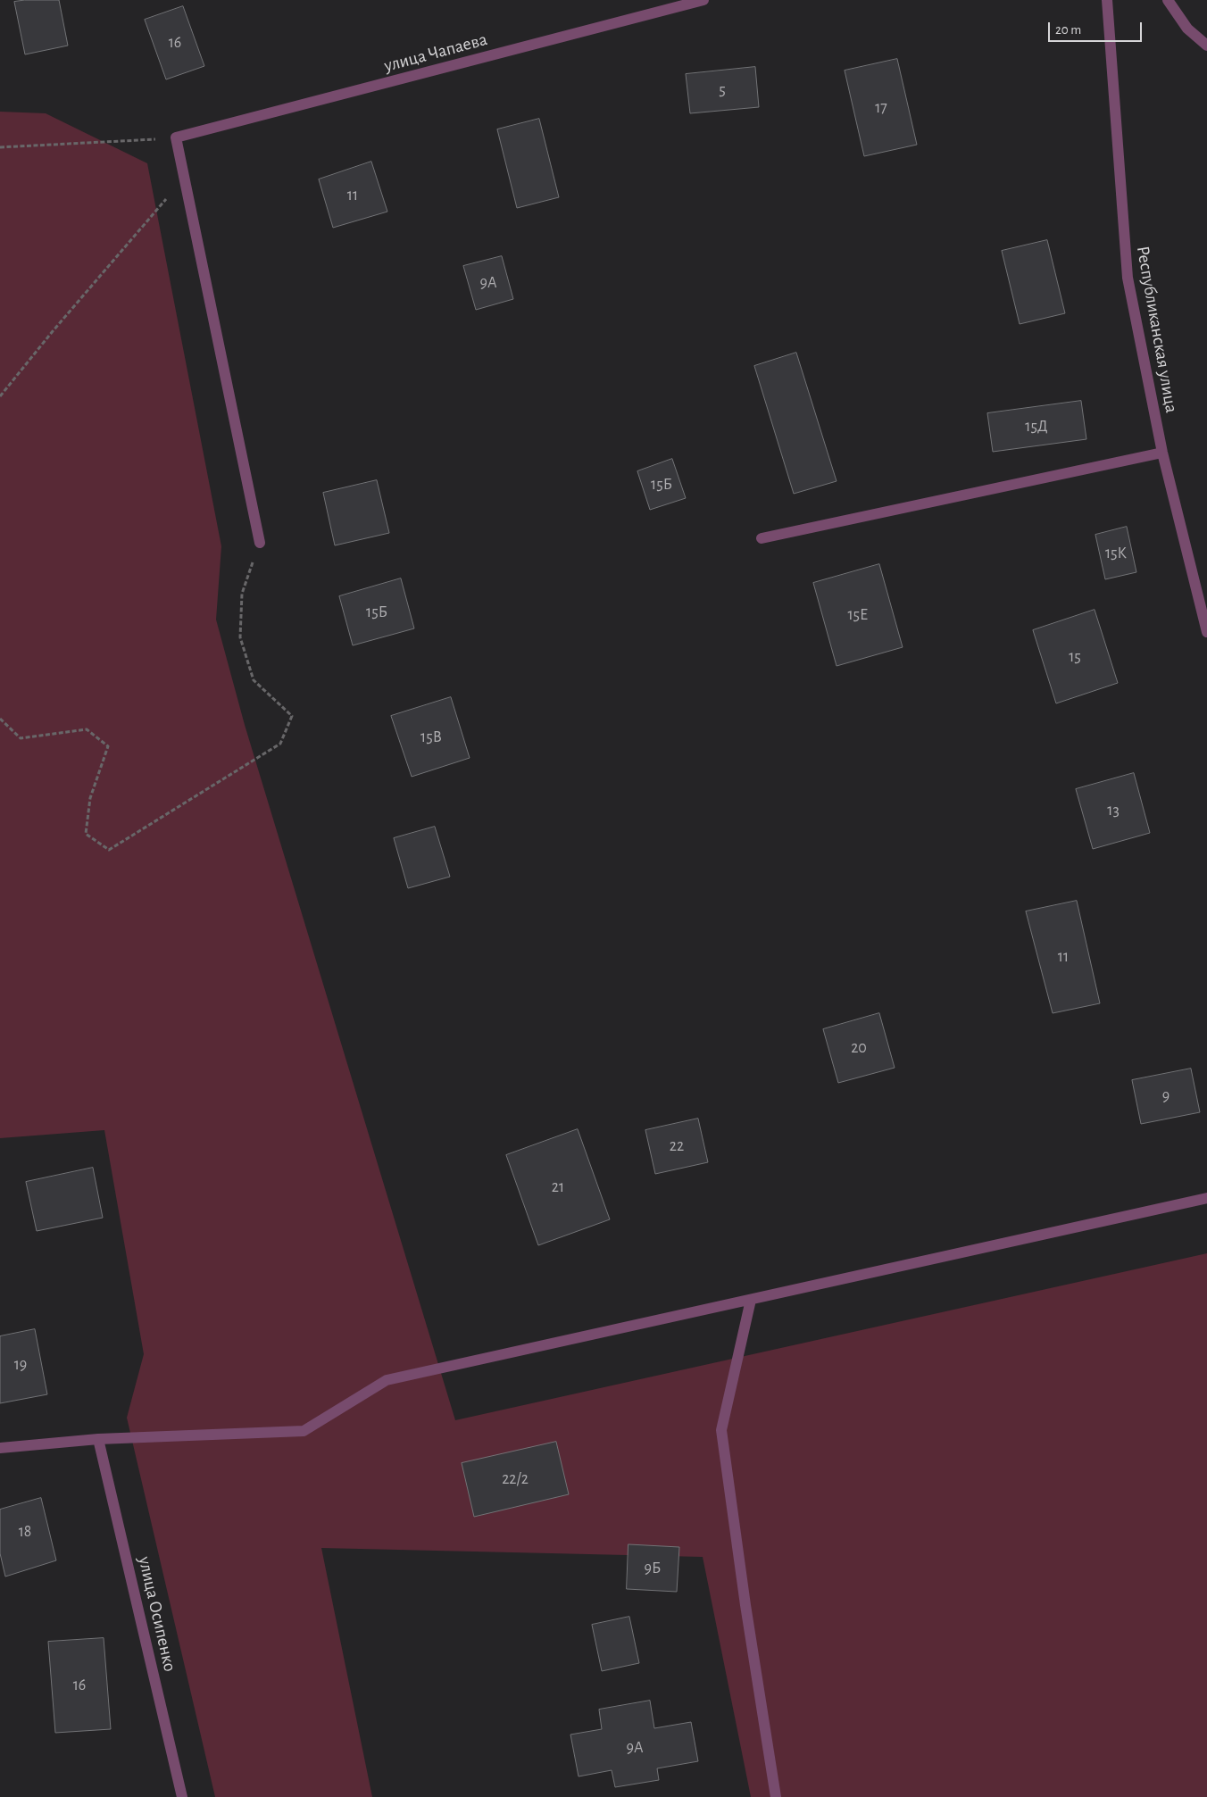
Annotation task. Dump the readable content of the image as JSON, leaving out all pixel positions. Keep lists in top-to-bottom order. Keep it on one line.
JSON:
{"streets":{"street":["улица Чапаева","Республиканская улица","улица Осипенко"]},"house_numbers":["16","5","17","11","9А","15Д","15Б","15К","15Б","15Е","15","15В","13","11","20","9","22","21","19","22/2","18","9Б","16","9А"],"scale_bar":"20 m"}
